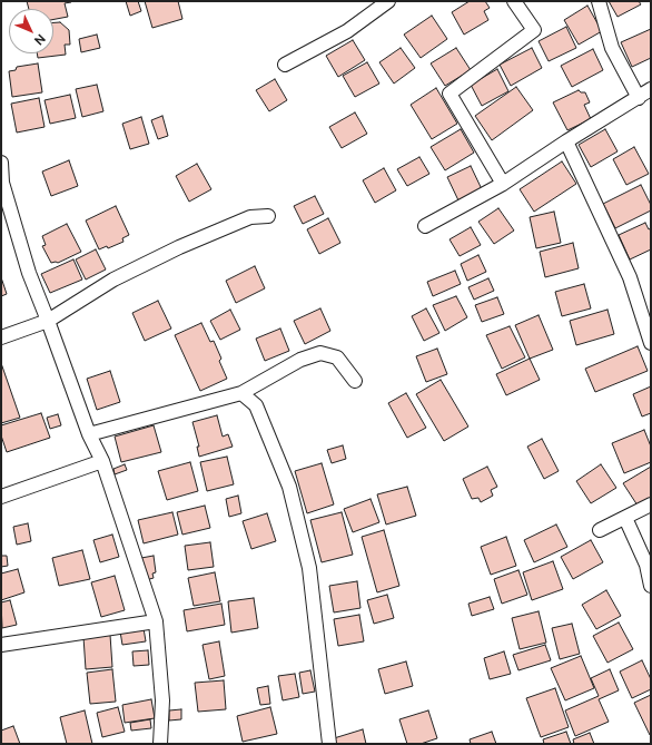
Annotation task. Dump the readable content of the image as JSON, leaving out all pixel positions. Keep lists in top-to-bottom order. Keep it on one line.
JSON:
{"north":"bottom right"}
